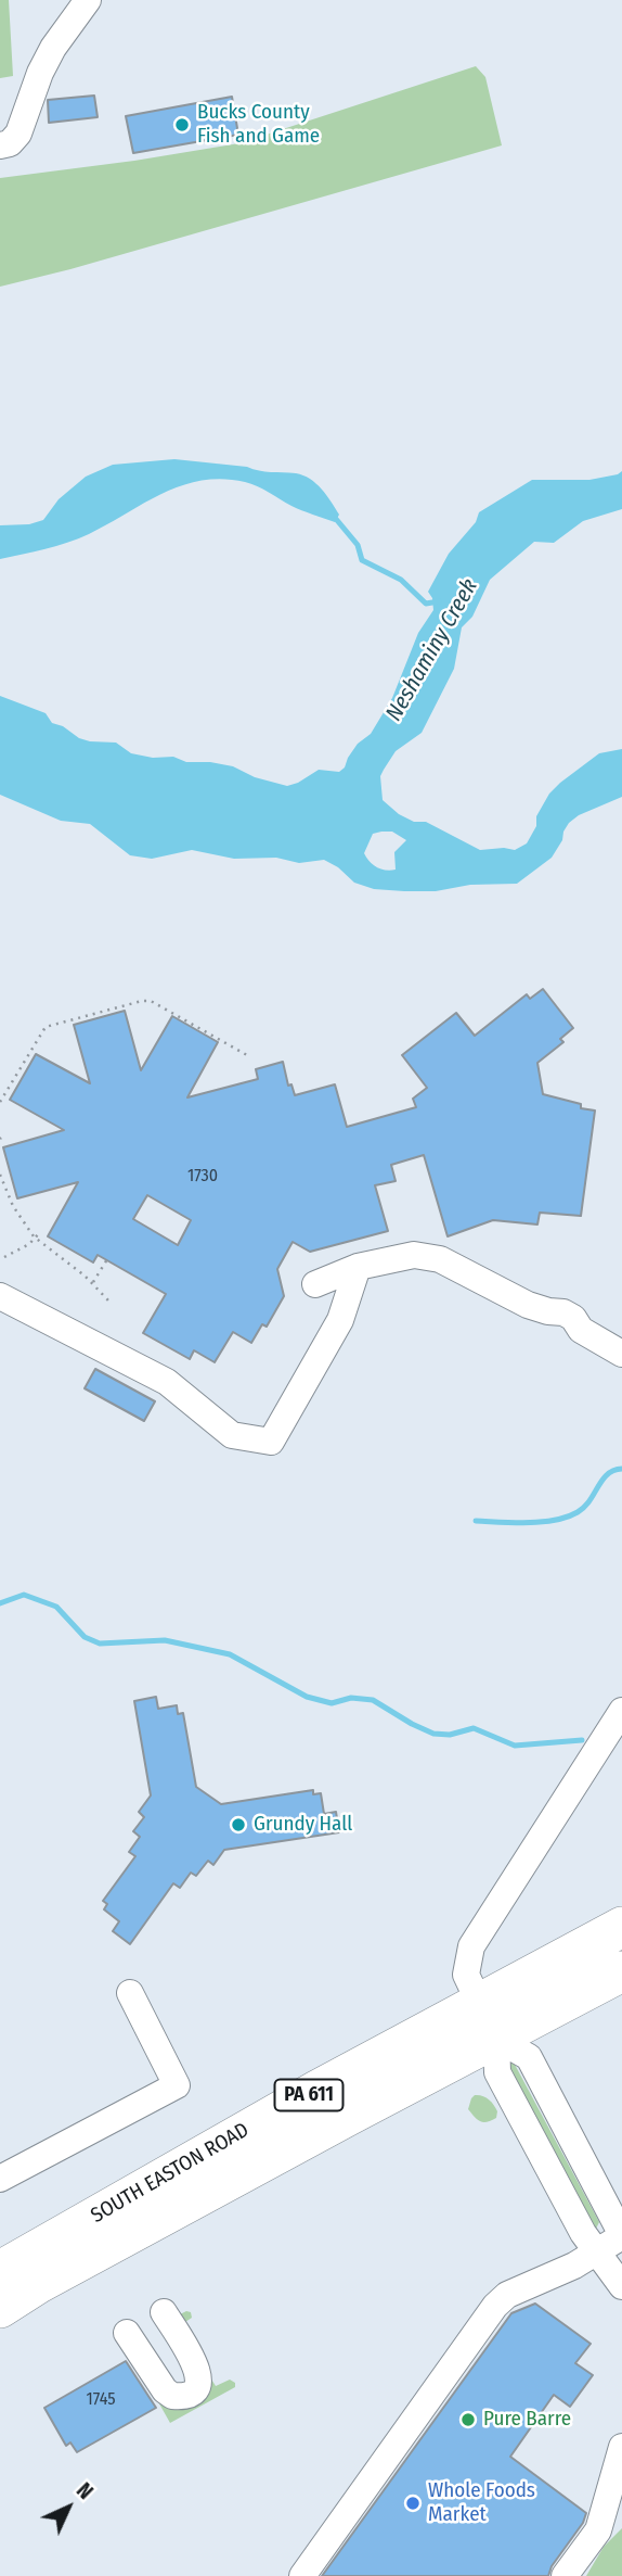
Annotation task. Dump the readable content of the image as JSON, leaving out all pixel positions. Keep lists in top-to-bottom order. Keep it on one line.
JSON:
{"streets":{"highway":["PA 611","SOUTH EASTON ROAD"]},"water":["Neshaminy Creek"],"places":["Bucks County Fish and Game","Grundy Hall","Pure Barre","Whole Foods Market"],"house_numbers":["1730","1745"],"north":"top right"}
